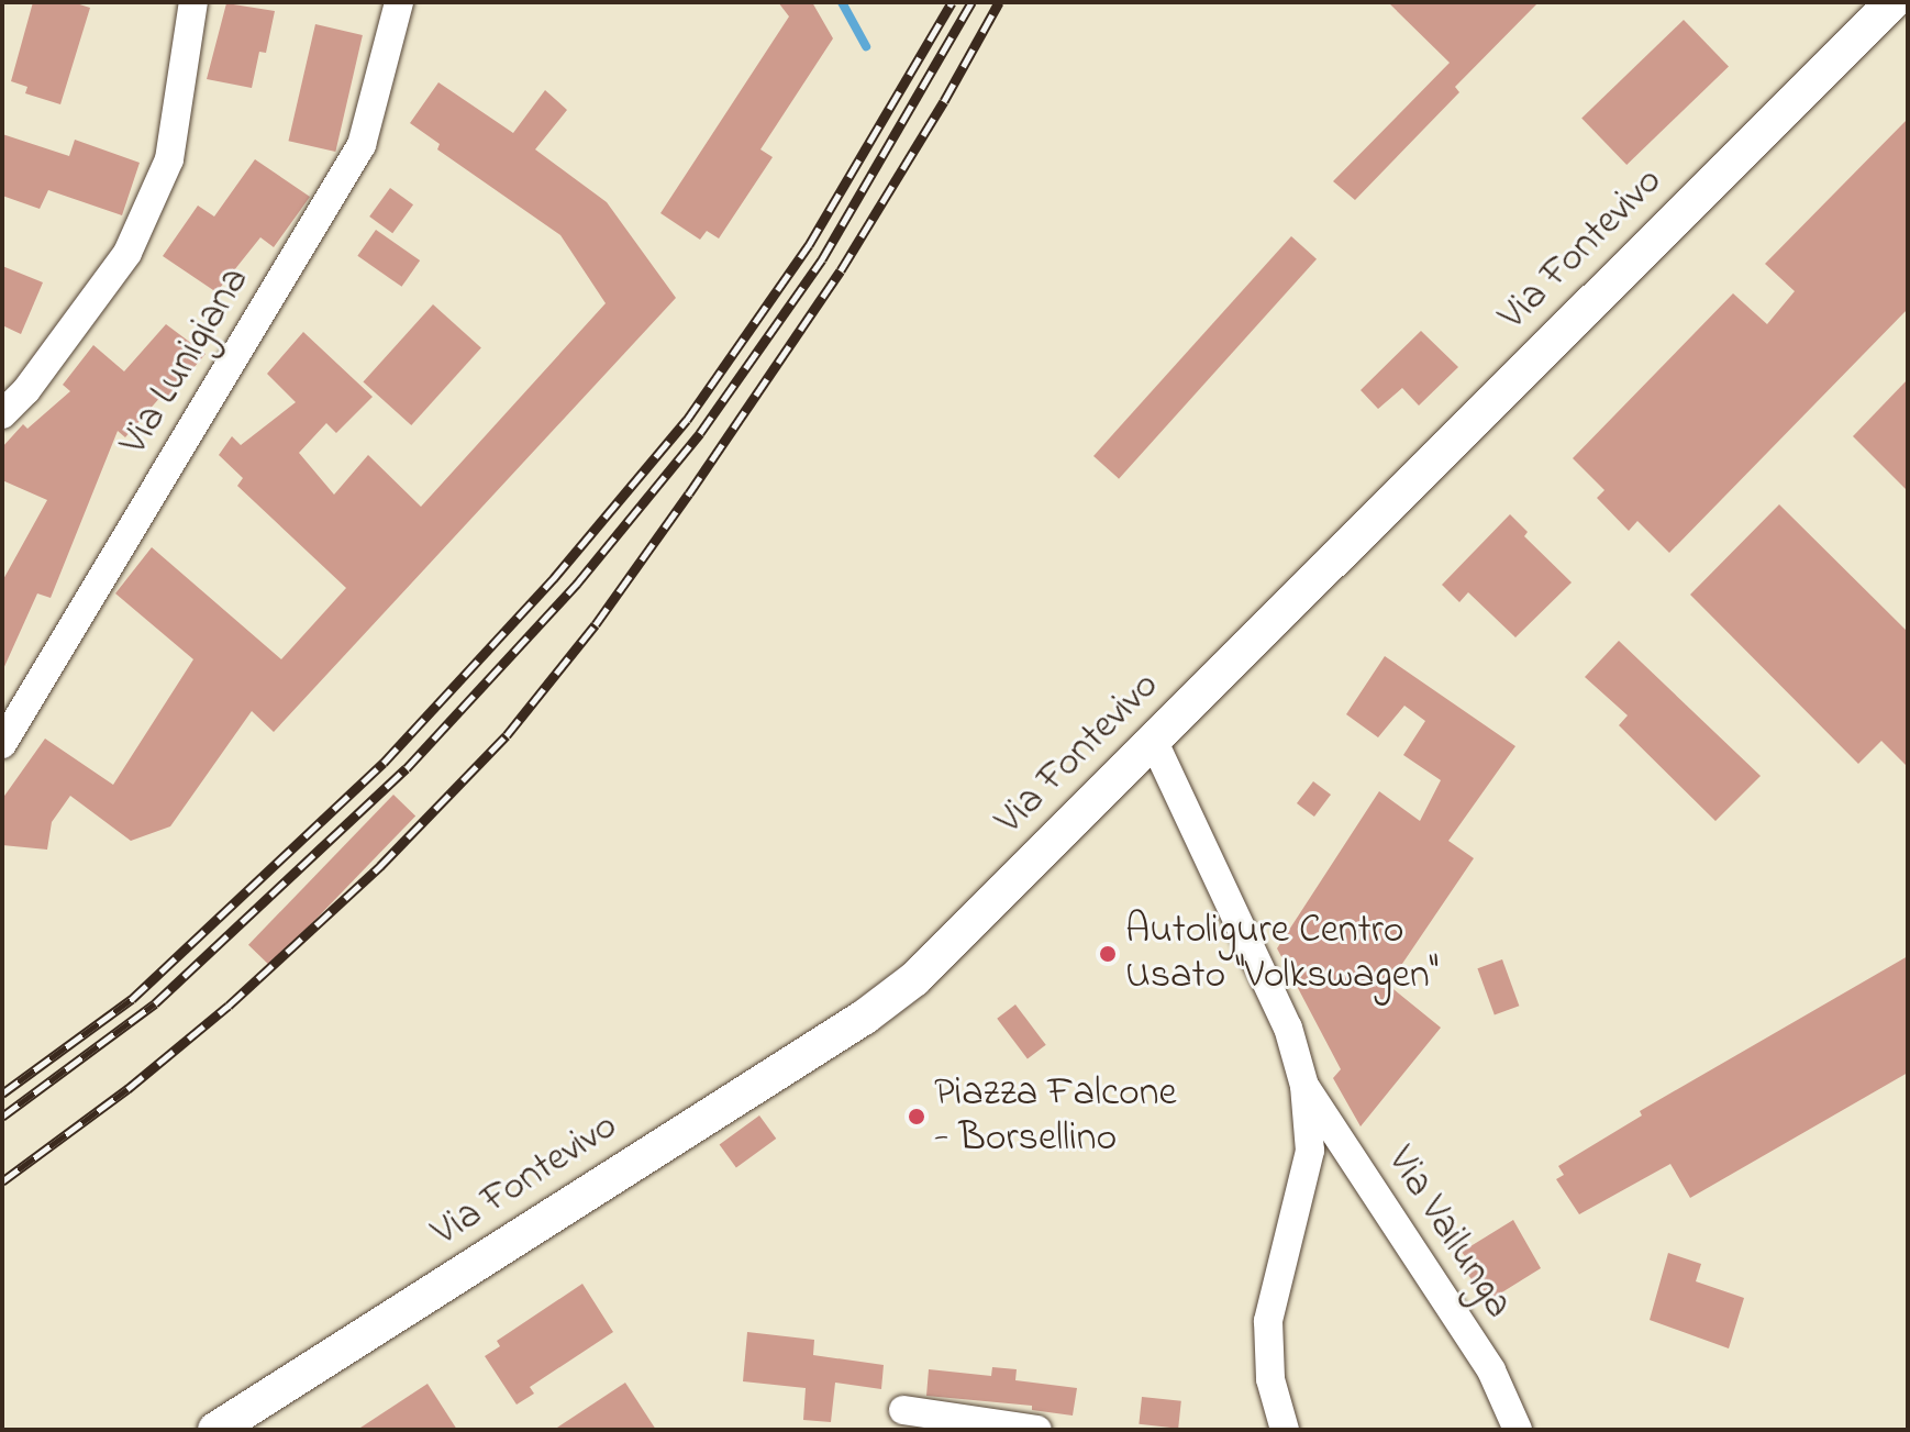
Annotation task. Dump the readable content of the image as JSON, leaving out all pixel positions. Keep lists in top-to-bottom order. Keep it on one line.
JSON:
{"streets":{"street":["Via Fontevivo","Via Lunigiana","Via Vailunga"]},"crossings":[["Via Fontevivo","Via Vailunga"]],"places":["Autoligure Centro Usato \"Volkswagen\"","Piazza Falcone - Borsellino"]}
